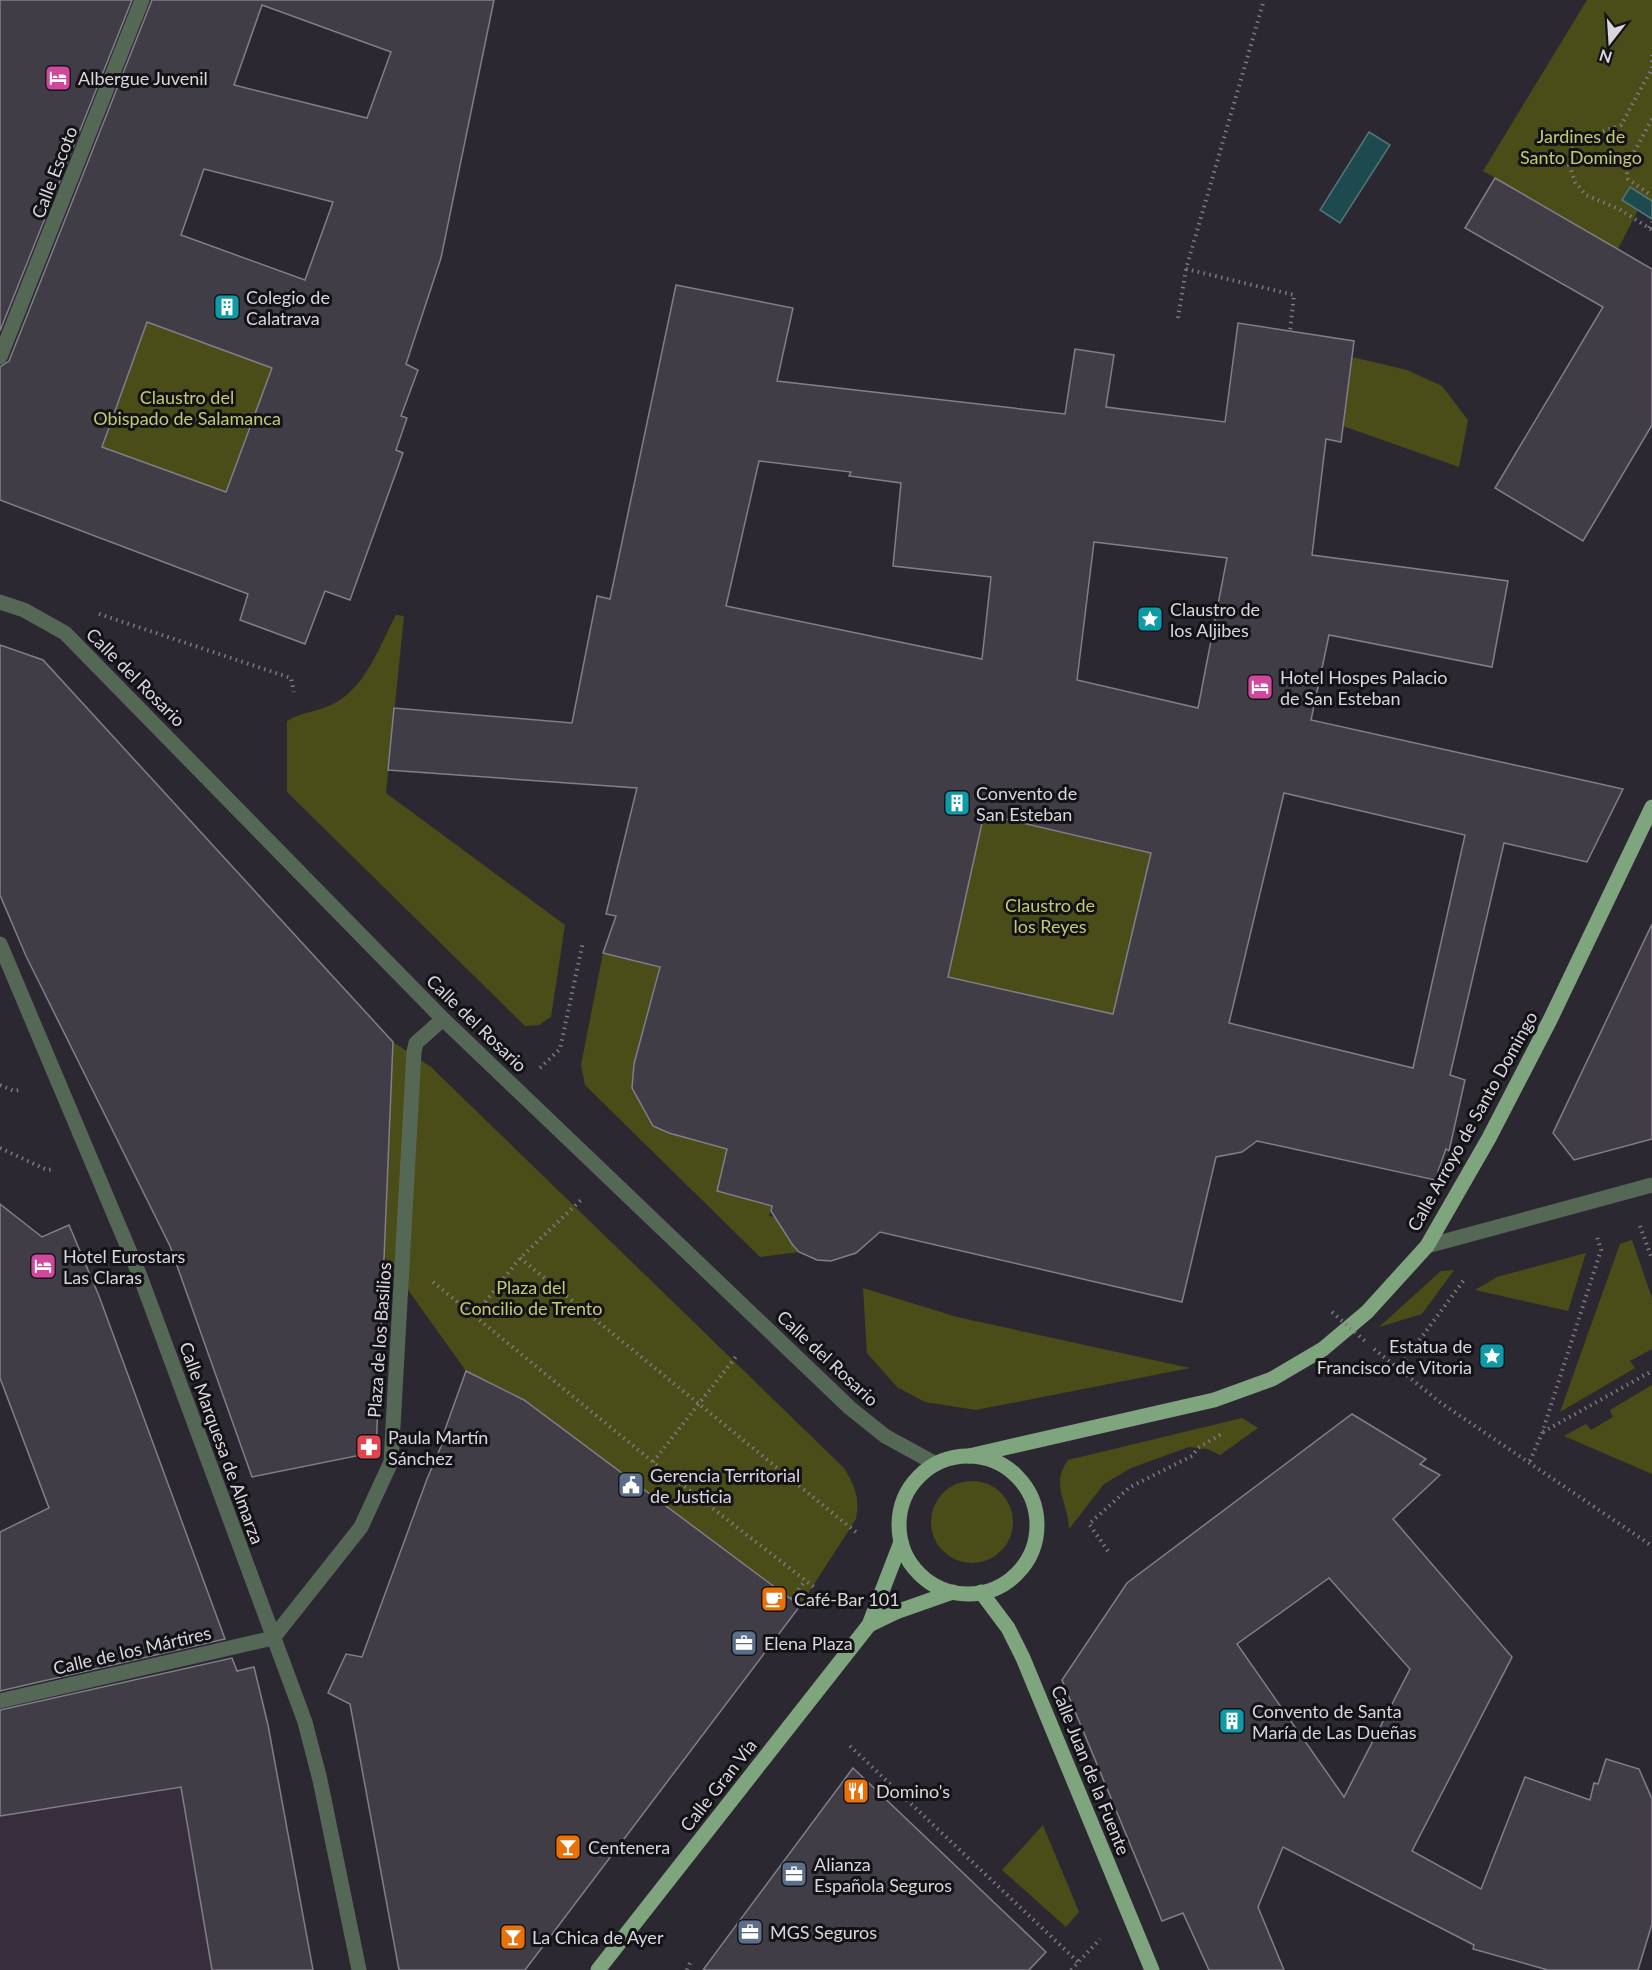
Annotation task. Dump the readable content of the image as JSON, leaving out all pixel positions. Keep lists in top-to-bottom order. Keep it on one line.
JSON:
{"streets":{"main road":["Calle Arroyo de Santo Domingo","Calle Juan de la Fuente","Calle Gran Vía"],"street":["Calle Escoto","Calle del Rosario","Plaza de los Basilios","Calle Marquesa de Almarza","Calle de los Mártires"]},"crossings":[["Calle del Rosario","Calle Arroyo de Santo Domingo"],["Calle del Rosario","Plaza de los Basilios"],["Calle del Rosario","Calle Juan de la Fuente"],["Calle del Rosario","Calle Gran Vía"],["Calle Arroyo de Santo Domingo","Calle Juan de la Fuente"],["Calle Arroyo de Santo Domingo","Calle Gran Vía"],["Plaza de los Basilios","Calle Marquesa de Almarza"],["Plaza de los Basilios","Calle de los Mártires"],["Calle Marquesa de Almarza","Calle de los Mártires"],["Calle Juan de la Fuente","Calle Gran Vía"]],"parks":["Jardines de Santo Domingo","Claustro del Obispado de Salamanca","Claustro de los Reyes","Plaza del Concilio de Trento"],"places":{"hotel":["Albergue Juvenil","Hotel Hospes Palacio de San Esteban","Hotel Eurostars Las Claras"],"building":["Colegio de Calatrava","Convento de San Esteban","Convento de Santa María de Las Dueñas"],"place":["Claustro de los Aljibes","Estatua de Francisco de Vitoria"],"pharmacy":["Paula Martín Sánchez"],"public building":["Gerencia Territorial de Justicia"],"cafe":["Café-Bar 101"],"office":["Elena Plaza","Alianza Española Seguros","MGS Seguros"],"restaurant":["Domino's"],"bar":["Centenera","La Chica de Ayer"]},"north":"bottom"}
